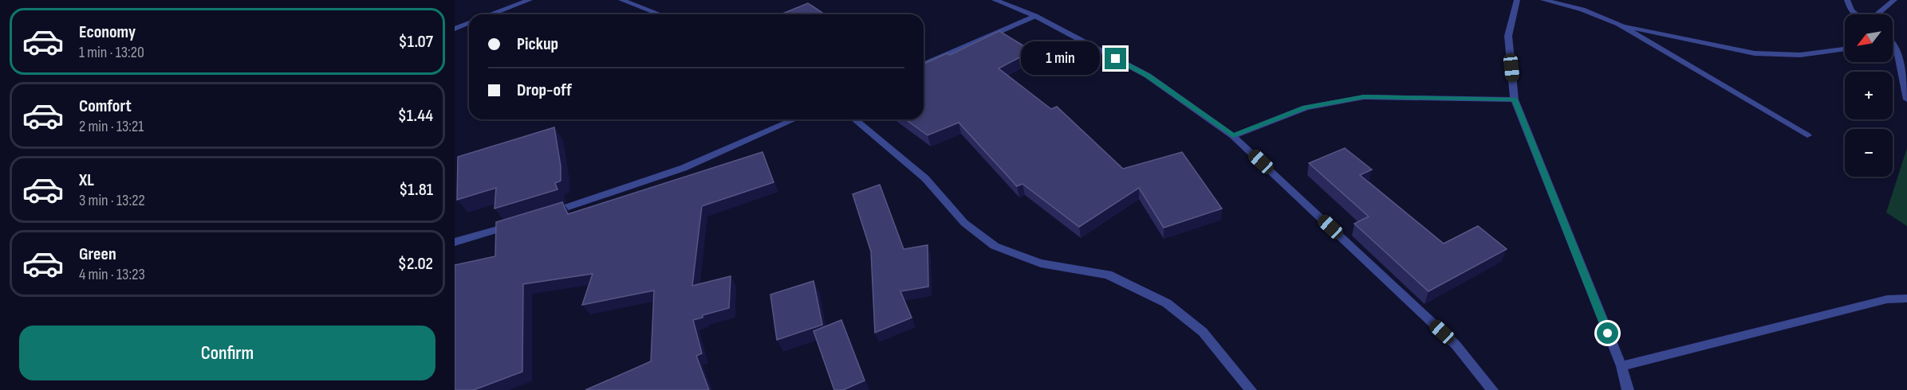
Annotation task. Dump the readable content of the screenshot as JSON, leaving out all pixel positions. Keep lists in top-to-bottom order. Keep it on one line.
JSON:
{"north":"bottom left","page":{"list":[{"name":"Economy","note":"1 min · 13:20","value":"$1.07"},{"name":"Comfort","note":"2 min · 13:21","value":"$1.44"},{"name":"XL","note":"3 min · 13:22","value":"$1.81"},{"name":"Green","note":"4 min · 13:23","value":"$2.02"}],"map_buttons":["+","−"],"banner":["Pickup","Drop-off"],"bubble":"1 min","buttons":"Confirm"}}
